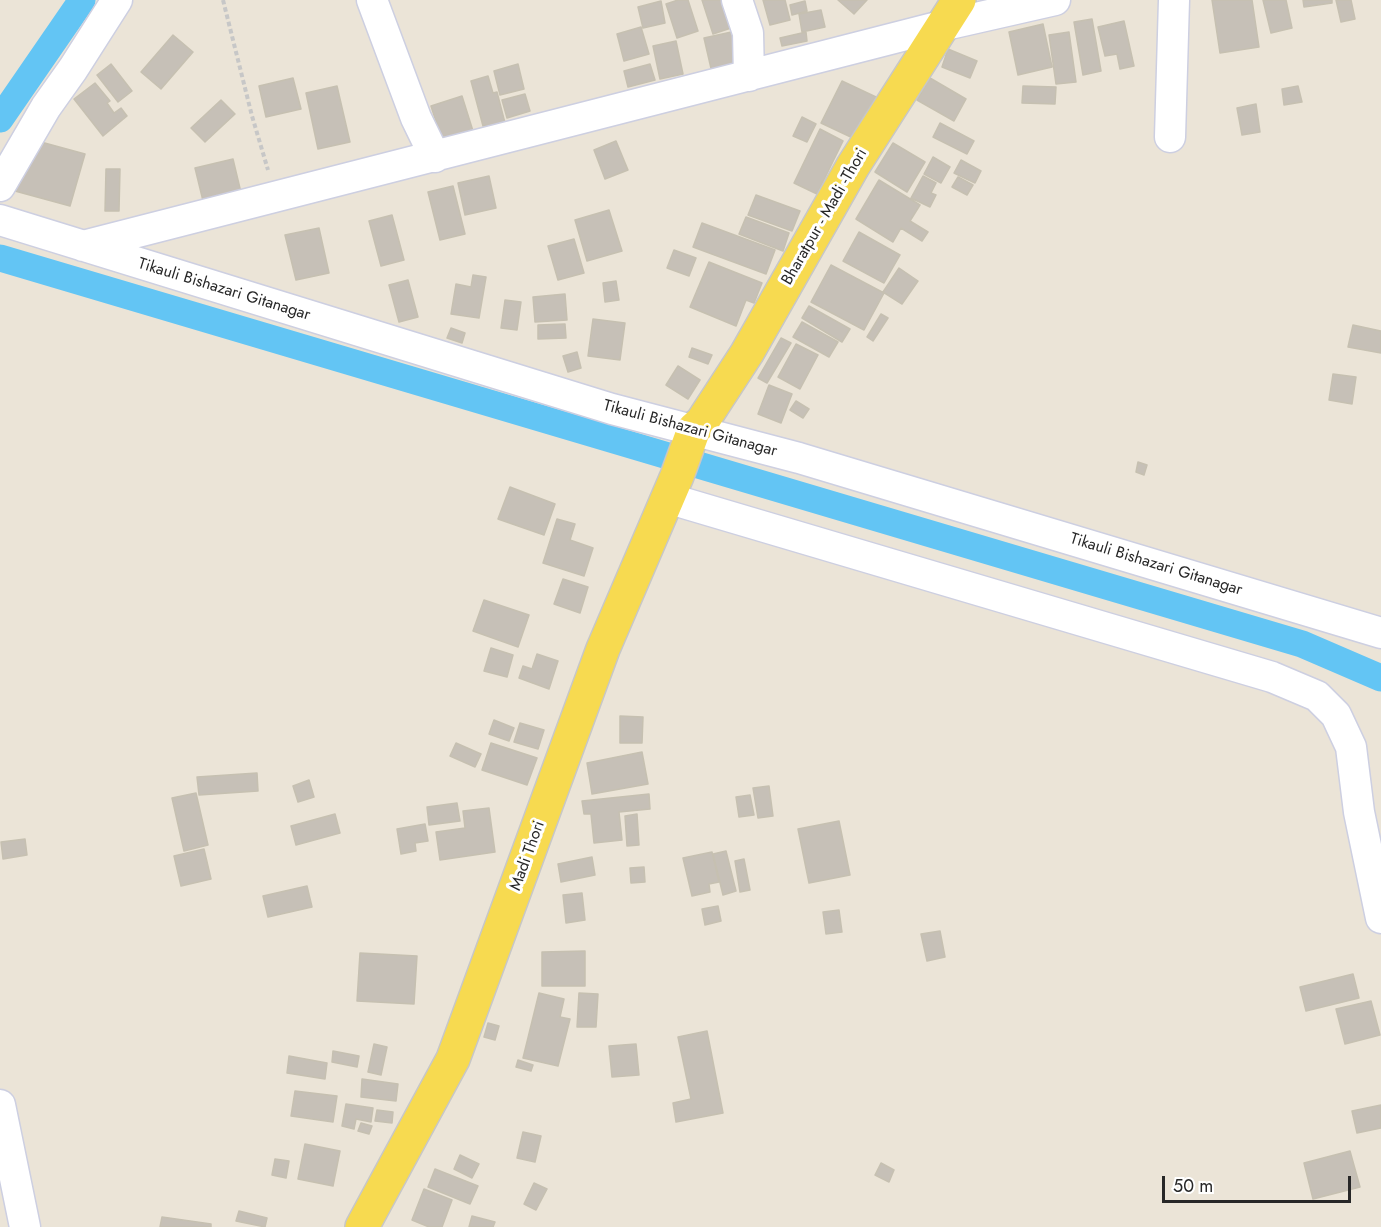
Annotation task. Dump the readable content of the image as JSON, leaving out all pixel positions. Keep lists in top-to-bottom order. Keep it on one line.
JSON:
{"streets":{"main road":["Bharatpur - Madi -Thori","Madi Thori"],"street":["Tikauli Bishazari Gitanagar"]},"crossings":[["Bharatpur - Madi -Thori","Tikauli Bishazari Gitanagar"],["Bharatpur - Madi -Thori","Madi Thori"]],"scale_bar":"50 m"}
